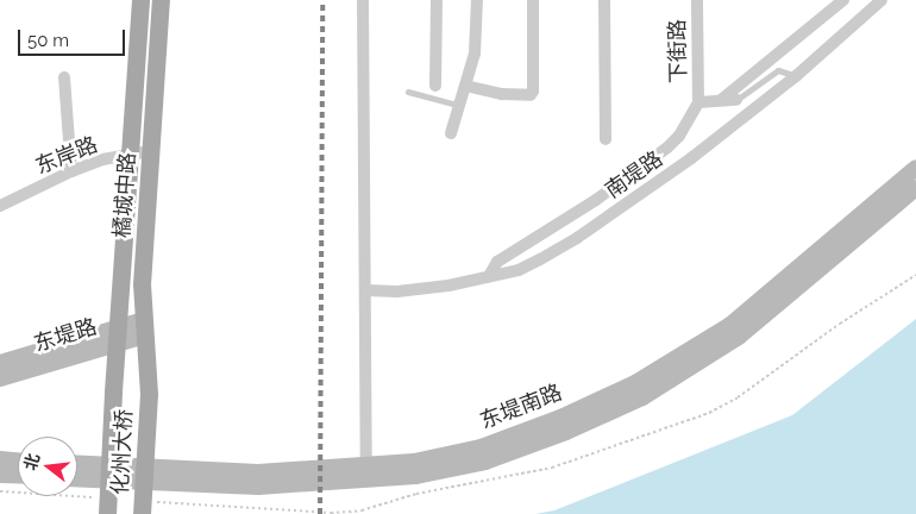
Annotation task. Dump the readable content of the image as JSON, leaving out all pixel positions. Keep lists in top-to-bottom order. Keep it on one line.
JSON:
{"streets":{"main road":["橘城中路","东堤路","东堤南路","化州大桥"],"street":["下街路","东岸路","南堤路"]},"crossings":[["东岸路","橘城中路"],["橘城中路","东堤路"],["橘城中路","化州大桥"]],"scale_bar":"50 m","north":"left"}
